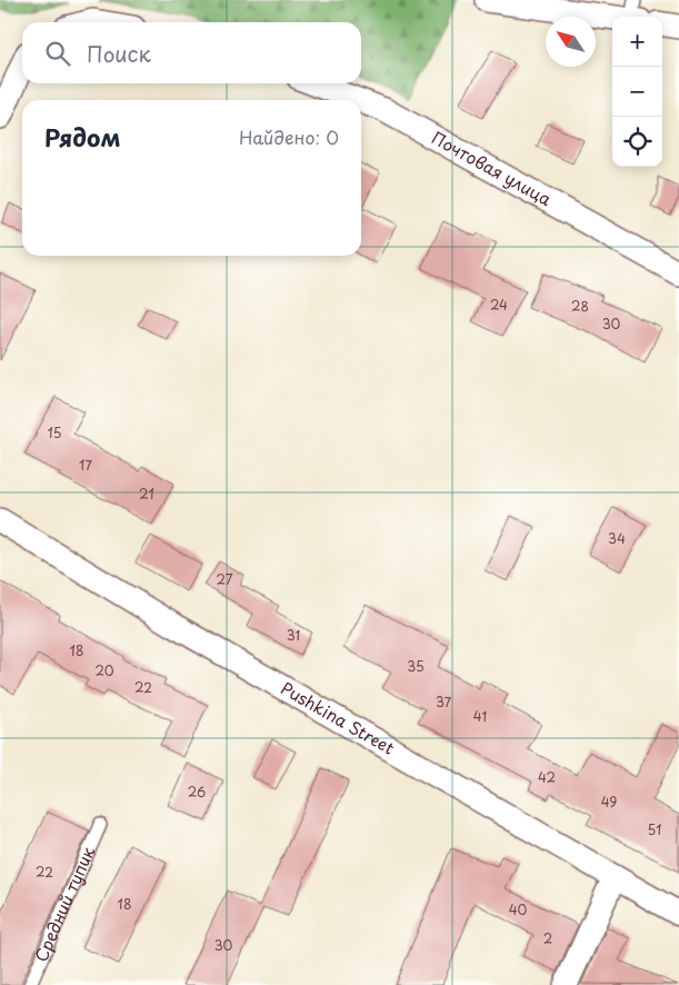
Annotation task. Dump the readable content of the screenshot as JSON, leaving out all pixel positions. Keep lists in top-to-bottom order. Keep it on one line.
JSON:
{"streets":{"street":["Почтовая улица","Pushkina Street"],"lane":["Средний тупик"]},"house_numbers":["24","28","30","15","17","21","34","27","31","18","35","20","22","37","41","42","26","49","51","22","18","40","2","30"],"north":"top left","page":{"map_buttons":["+","−"],"search":"Поиск","heading":["Рядом","Найдено: 0"]}}
